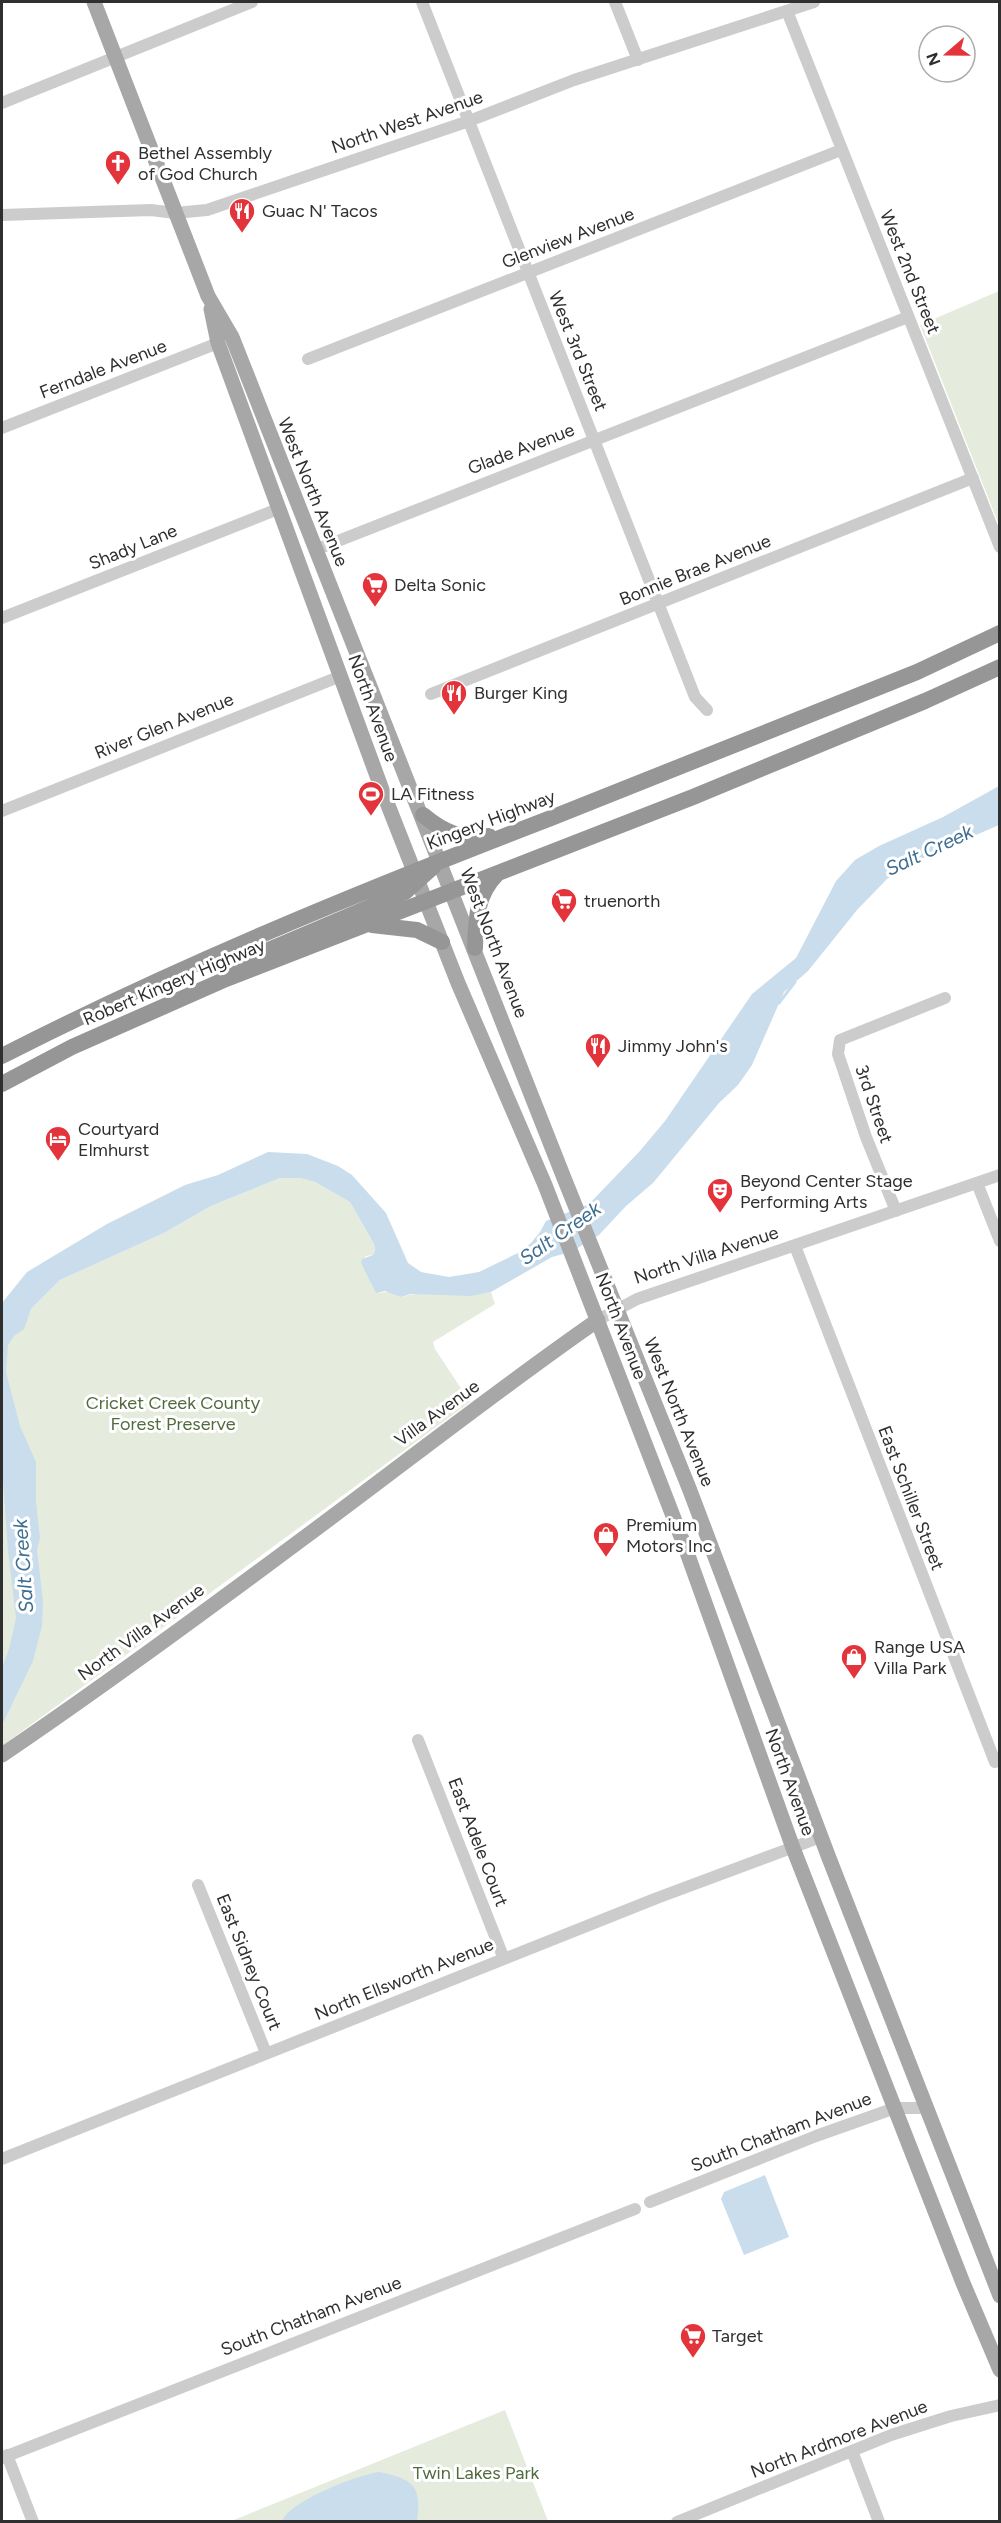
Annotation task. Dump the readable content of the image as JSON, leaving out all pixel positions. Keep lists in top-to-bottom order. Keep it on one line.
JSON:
{"streets":{"highway":["Kingery Highway","Robert Kingery Highway"],"main road":["West North Avenue","North Avenue","North Villa Avenue","Villa Avenue"],"street":["North West Avenue","Glenview Avenue","West 2nd Street","West 3rd Street","Ferndale Avenue","Glade Avenue","Shady Lane","Bonnie Brae Avenue","River Glen Avenue","3rd Street","East Schiller Street","East Adele Court","East Sidney Court","North Ellsworth Avenue","South Chatham Avenue","North Ardmore Avenue"]},"crossings":[["North West Avenue","West 2nd Street"],["North West Avenue","West 3rd Street"],["North West Avenue","West North Avenue"],["Glenview Avenue","West 2nd Street"],["Glenview Avenue","West 3rd Street"],["West 2nd Street","Glade Avenue"],["West 2nd Street","Bonnie Brae Avenue"],["West 3rd Street","Glade Avenue"],["West 3rd Street","Bonnie Brae Avenue"],["Ferndale Avenue","North Avenue"],["Glade Avenue","West North Avenue"],["West North Avenue","North Avenue"],["West North Avenue","Kingery Highway"],["West North Avenue","North Villa Avenue"],["West North Avenue","North Ellsworth Avenue"],["Shady Lane","North Avenue"],["North Avenue","River Glen Avenue"],["North Avenue","Kingery Highway"],["North Avenue","North Villa Avenue"],["North Avenue","Villa Avenue"],["North Avenue","North Ellsworth Avenue"],["North Avenue","South Chatham Avenue"],["3rd Street","North Villa Avenue"],["North Villa Avenue","Villa Avenue"],["North Villa Avenue","East Schiller Street"],["East Adele Court","North Ellsworth Avenue"],["East Sidney Court","North Ellsworth Avenue"]],"water":["Salt Creek"],"parks":["Cricket Creek County Forest Preserve","Twin Lakes Park"],"places":{"church":["Bethel Assembly of God Church"],"restaurant":["Guac N' Tacos","Burger King","Jimmy John's"],"supermarket":["Delta Sonic","truenorth","Target"],"sports":["LA Fitness"],"hotel":["Courtyard Elmhurst"],"theatre":["Beyond Center Stage Performing Arts"],"shop":["Premium Motors Inc","Range USA Villa Park"]},"north":"left"}
